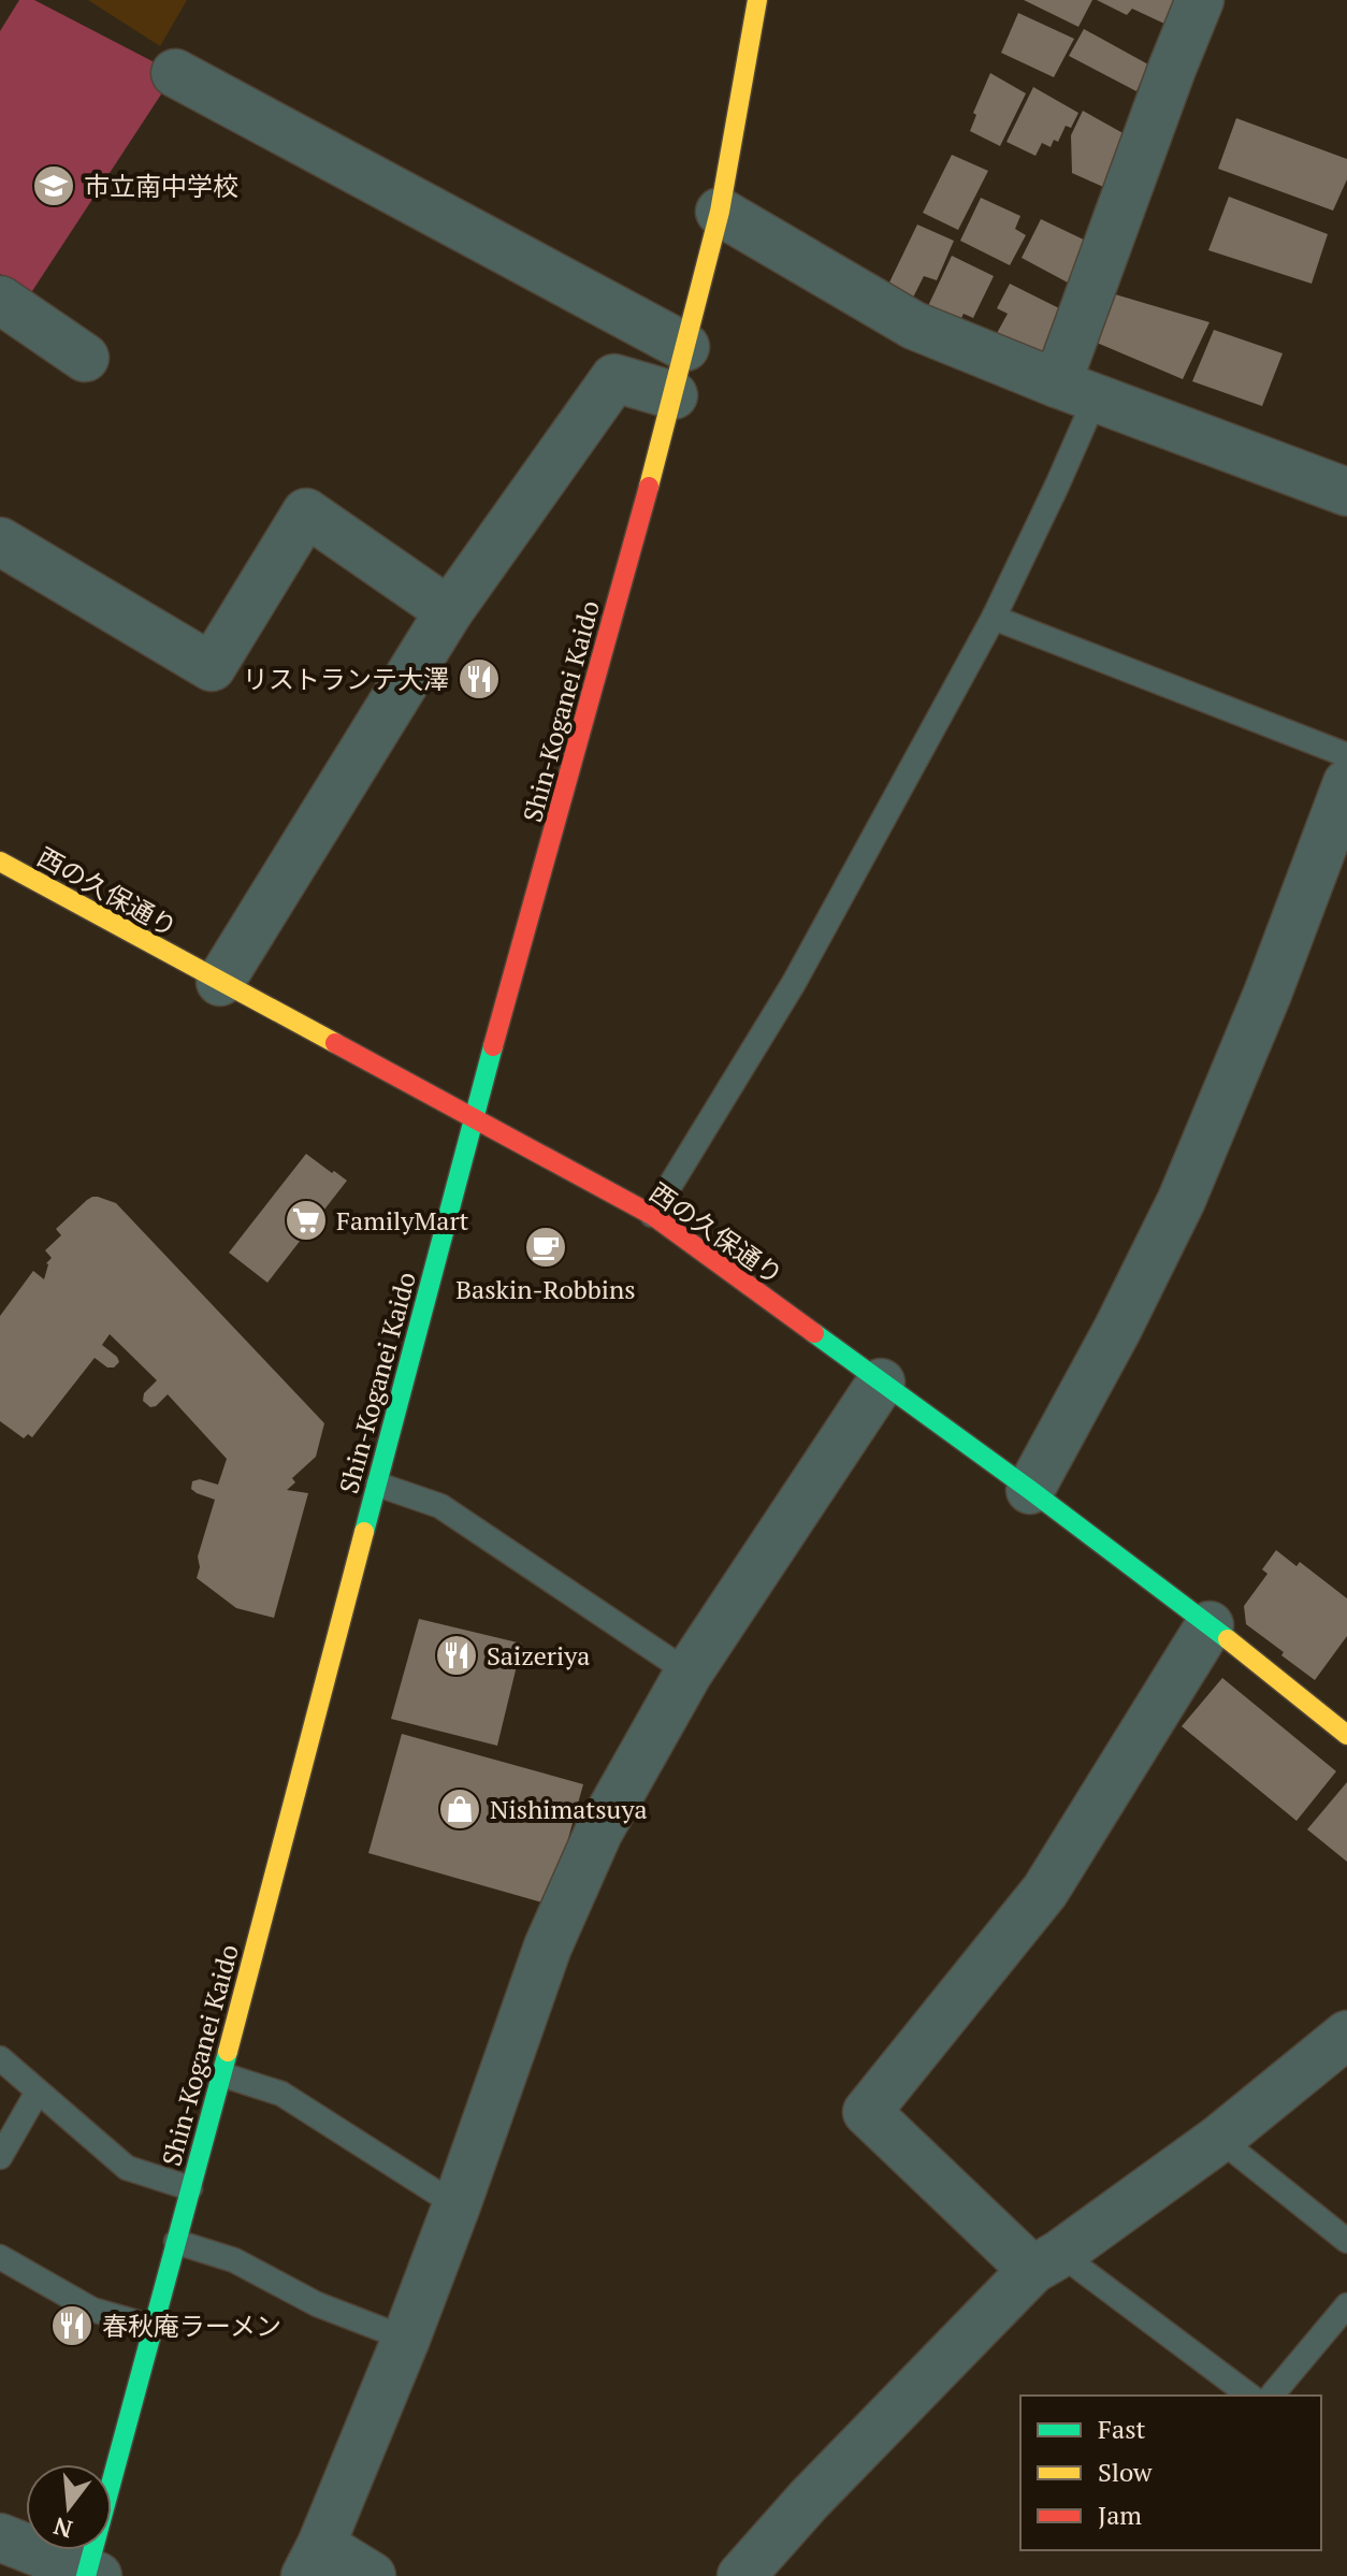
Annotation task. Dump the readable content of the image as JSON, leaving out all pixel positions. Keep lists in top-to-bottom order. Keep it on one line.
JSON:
{"streets":{"main road":["Shin-Koganei Kaido","西の久保通り"]},"crossings":[["Shin-Koganei Kaido","西の久保通り"]],"places":{"school or university":["市立南中学校"],"restaurant":["リストランテ大澤","Saizeriya","春秋庵ラーメン"],"supermarket":["FamilyMart"],"cafe":["Baskin-Robbins"],"shop":["Nishimatsuya"]},"legend":["Fast","Slow","Jam"],"north":"bottom"}
